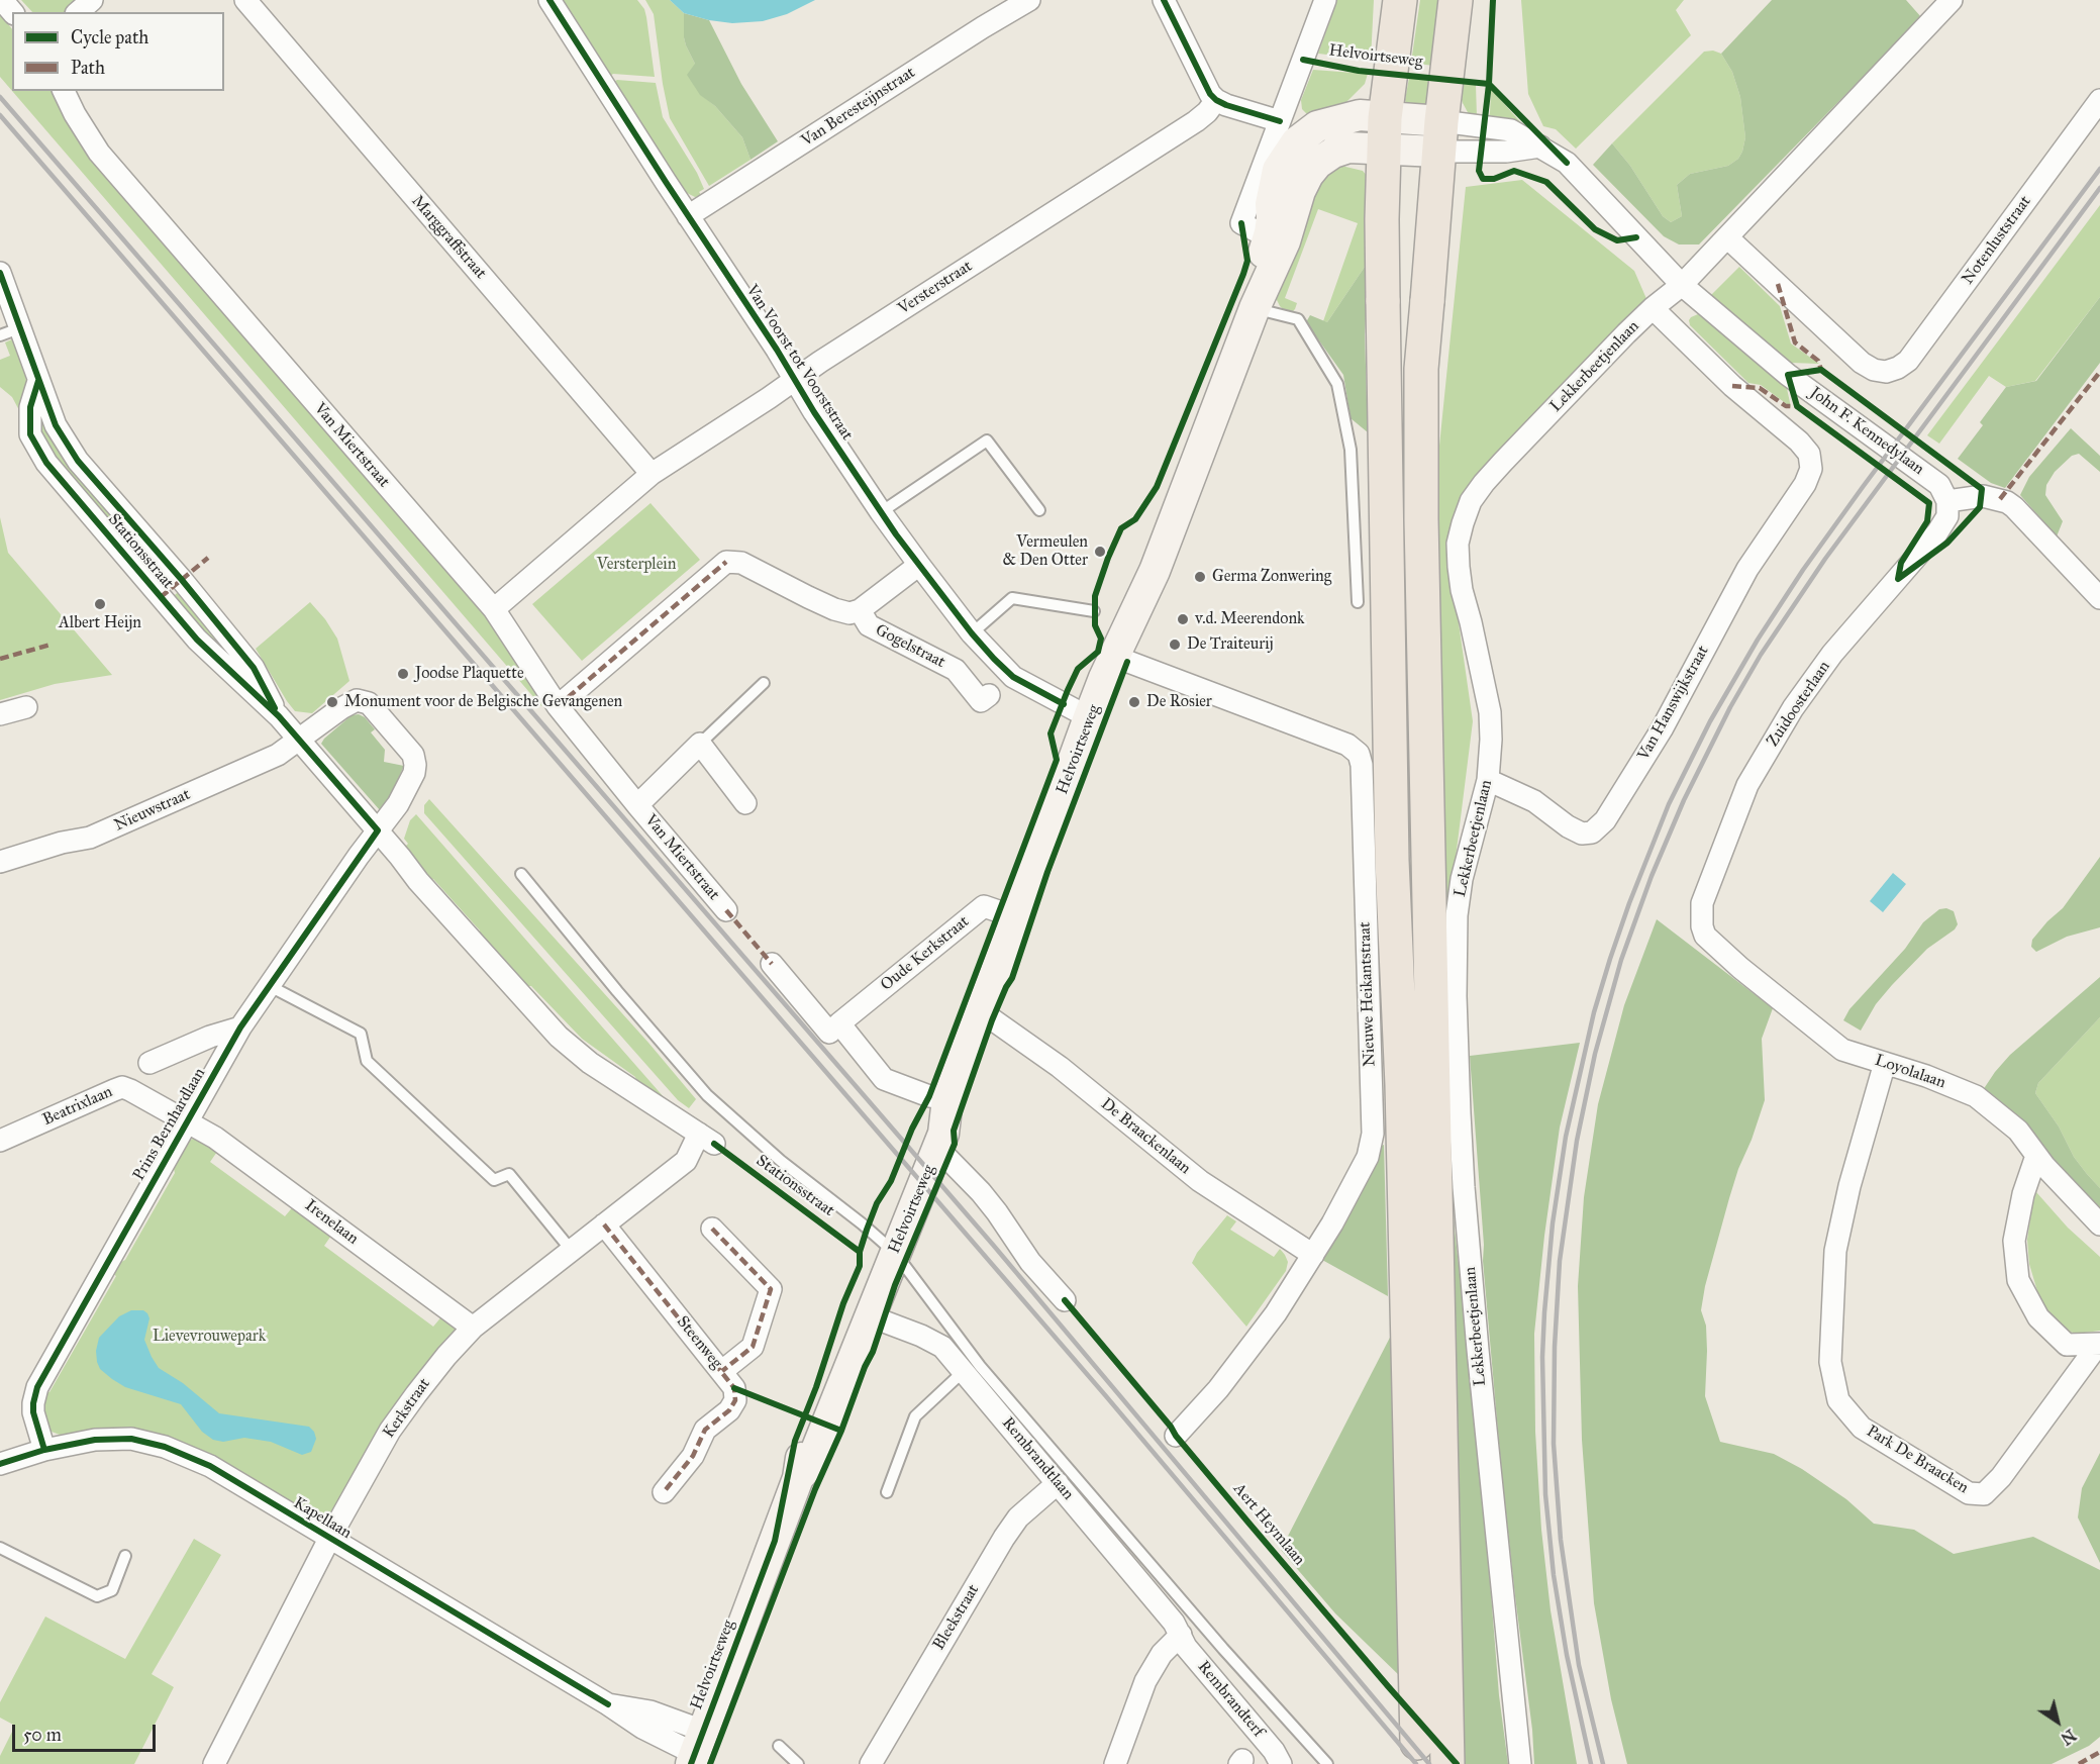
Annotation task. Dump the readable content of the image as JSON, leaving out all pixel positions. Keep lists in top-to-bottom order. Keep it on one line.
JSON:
{"streets":{"main road":["Helvoirtseweg"],"street":["Van Beresteijnstraat","Marggraffstraat","Notenluststraat","Versterstraat","Van Voorst tot Voorststraat","Lekkerbeetjenlaan","John F. Kennedylaan","Van Miertstraat","Stationsstraat","Gogelstraat","Van Hanswijkstraat","Zuidoosterlaan","Nieuwstraat","Oude Kerkstraat","Nieuwe Heikantstraat","Loyolalaan","Beatrixlaan","Prins Bernhardlaan","De Braackenlaan","Irenelaan","Steenweg","Kerkstraat","Rembrandtlaan","Park De Braacken","Kapellaan","Bleekstraat","Rembrandterf"],"cycle path":["Aert Heymlaan"]},"crossings":[["Helvoirtseweg","Van Voorst tot Voorststraat"],["Helvoirtseweg","John F. Kennedylaan"],["Helvoirtseweg","Oude Kerkstraat"],["Helvoirtseweg","Nieuwe Heikantstraat"],["Helvoirtseweg","De Braackenlaan"],["Helvoirtseweg","Rembrandtlaan"],["Helvoirtseweg","Kapellaan"],["Van Beresteijnstraat","Van Voorst tot Voorststraat"],["Marggraffstraat","Versterstraat"],["Notenluststraat","Lekkerbeetjenlaan"],["Versterstraat","Van Voorst tot Voorststraat"],["Van Voorst tot Voorststraat","Gogelstraat"],["Lekkerbeetjenlaan","John F. Kennedylaan"],["Lekkerbeetjenlaan","Van Hanswijkstraat"],["John F. Kennedylaan","Zuidoosterlaan"],["Van Miertstraat","Gogelstraat"],["Stationsstraat","Nieuwstraat"],["Stationsstraat","Prins Bernhardlaan"],["Stationsstraat","Kerkstraat"],["Zuidoosterlaan","Loyolalaan"],["Nieuwe Heikantstraat","De Braackenlaan"],["Loyolalaan","Park De Braacken"],["Beatrixlaan","Prins Bernhardlaan"],["Beatrixlaan","Irenelaan"],["Prins Bernhardlaan","Irenelaan"],["Prins Bernhardlaan","Kapellaan"],["Irenelaan","Kerkstraat"],["Steenweg","Kerkstraat"],["Kerkstraat","Kapellaan"],["Rembrandtlaan","Bleekstraat"],["Rembrandtlaan","Rembrandterf"]],"parks":["Versterplein","Lievevrouwepark"],"places":["Vermeulen & Den Otter","Germa Zonwering","Albert Heijn","v.d. Meerendonk","De Traiteurij","Joodse Plaquette","Monument voor de Belgische Gevangenen","De Rosier"],"legend":["Cycle path","Path"],"scale_bar":"50 m","north":"bottom right"}
